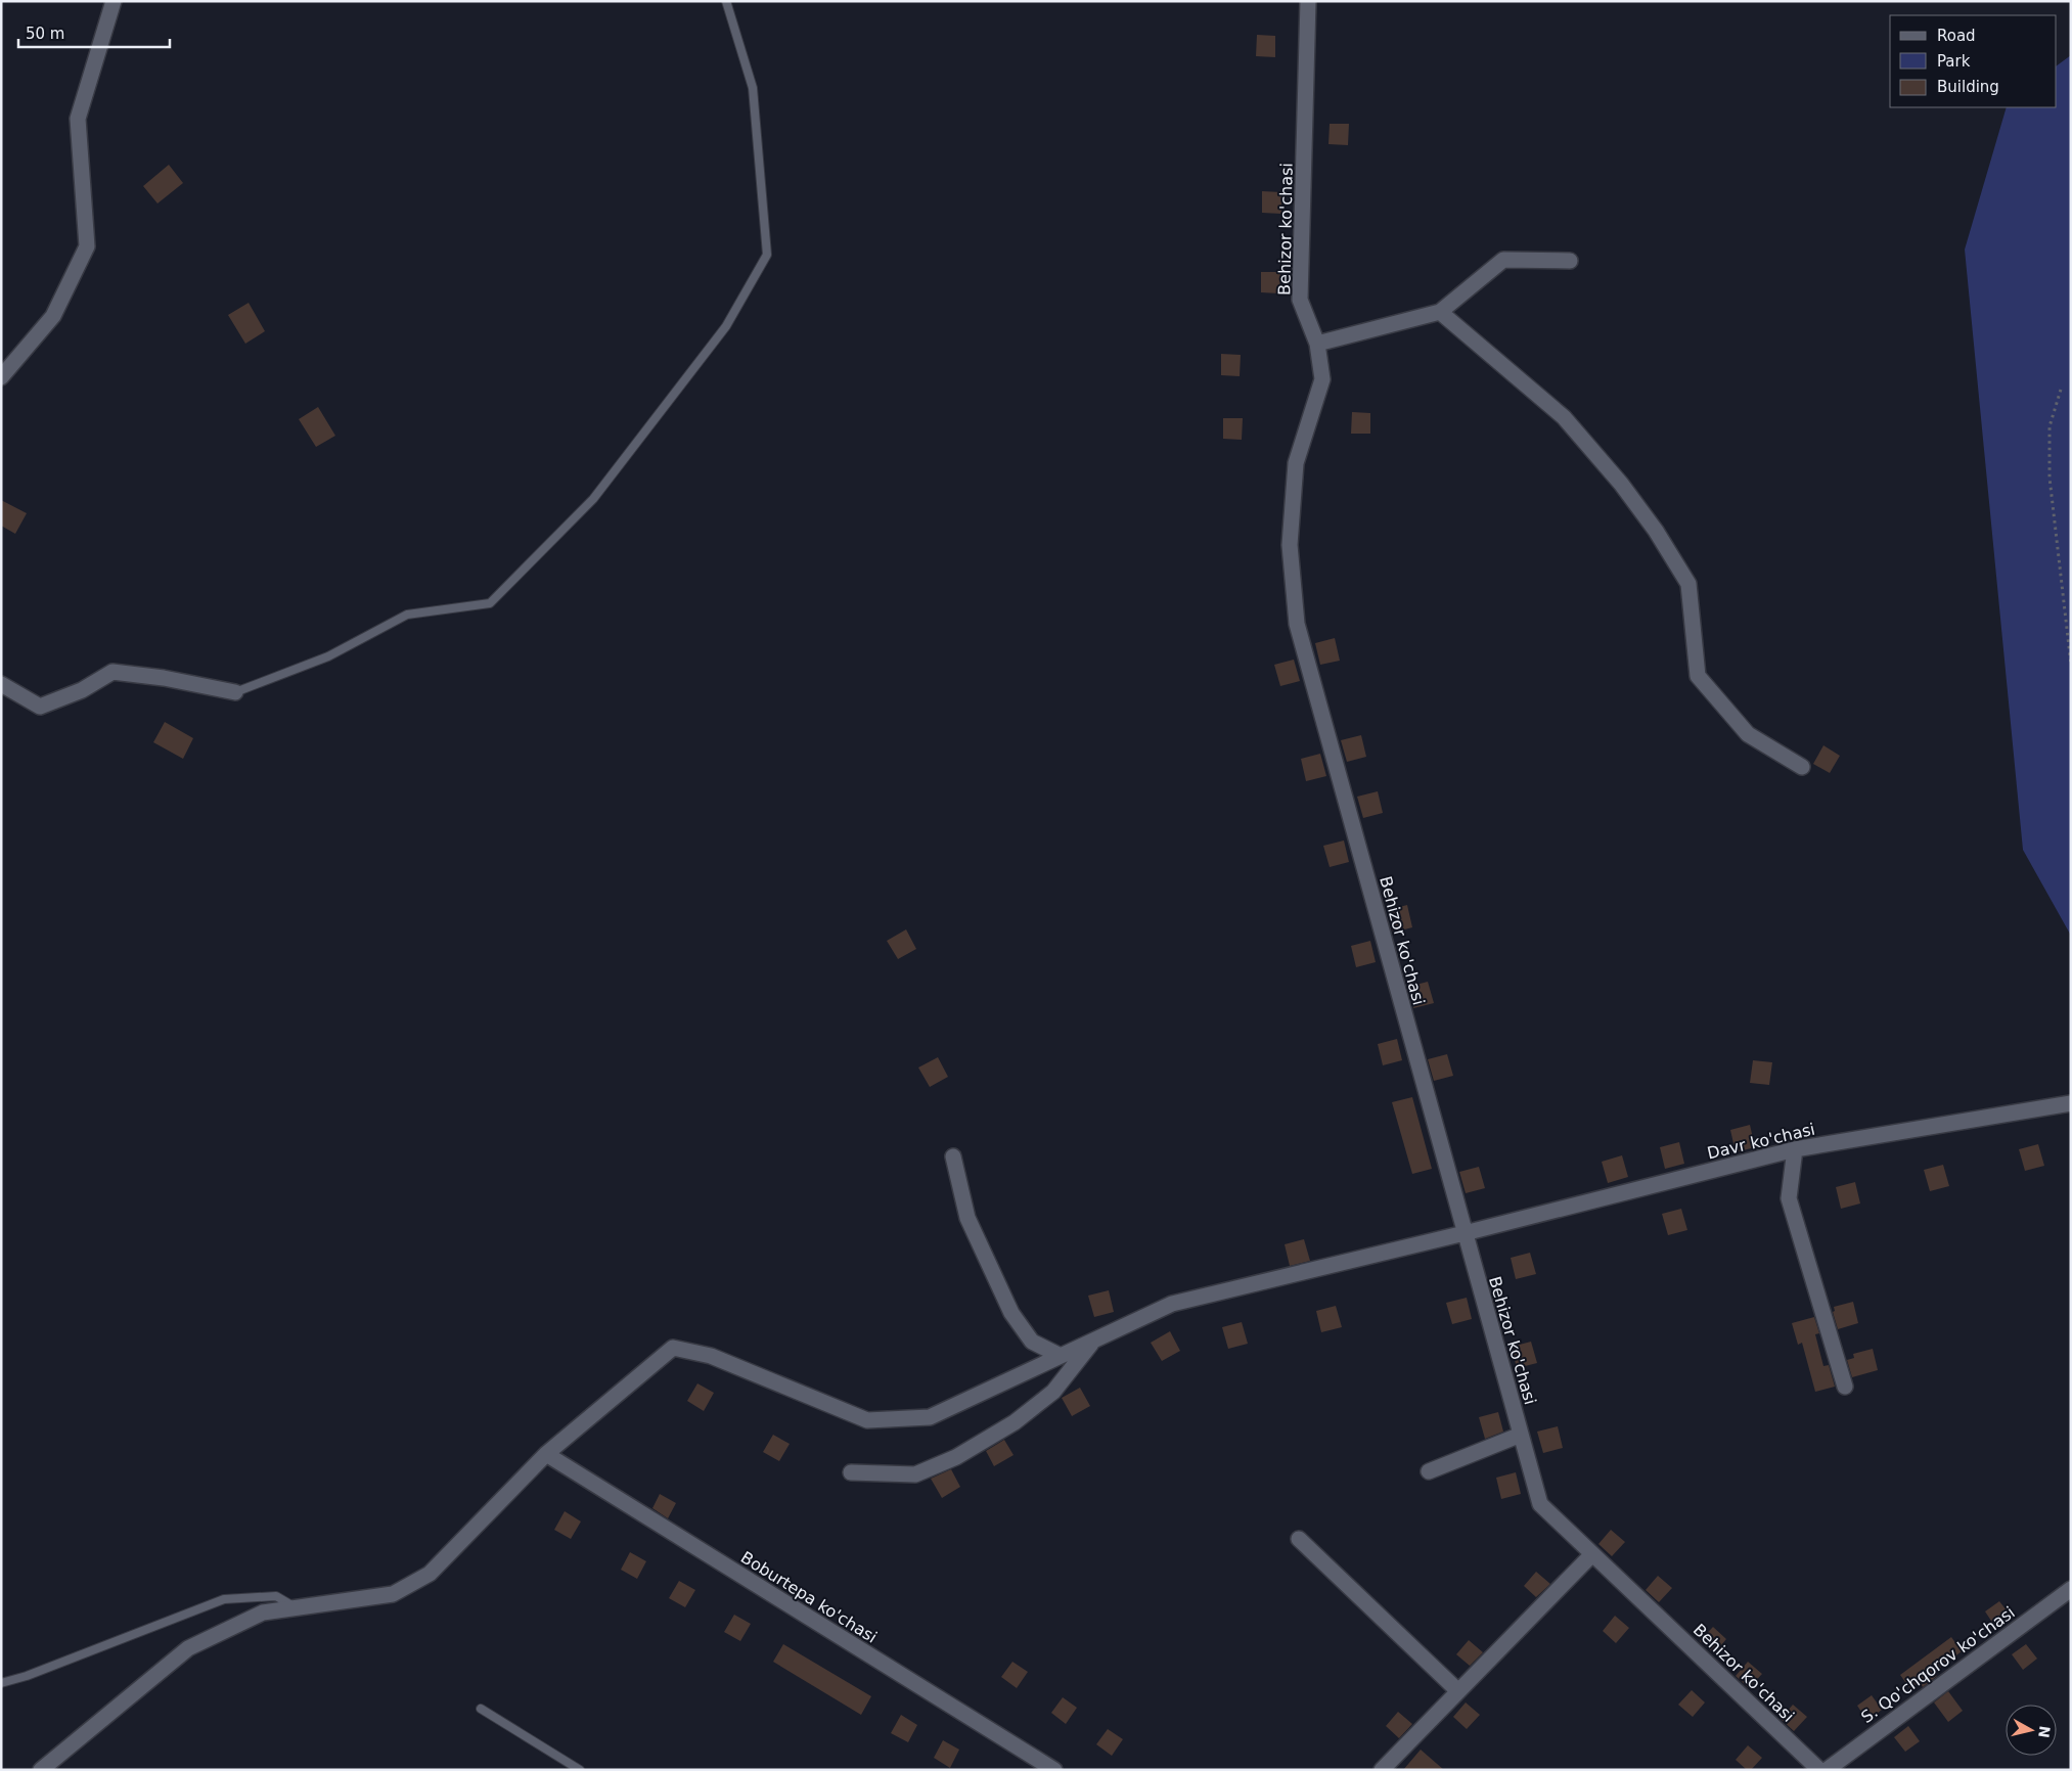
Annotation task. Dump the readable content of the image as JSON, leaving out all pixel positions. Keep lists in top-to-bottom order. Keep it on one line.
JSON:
{"streets":{"street":["Behizor ko'chasi","Davr ko'chasi","Boburtepa ko'chasi","S. Qo'chqorov ko'chasi"]},"crossings":[["Behizor ko'chasi","Davr ko'chasi"],["Davr ko'chasi","Boburtepa ko'chasi"]],"legend":["Road","Park","Building"],"scale_bar":"50 m","north":"right"}
